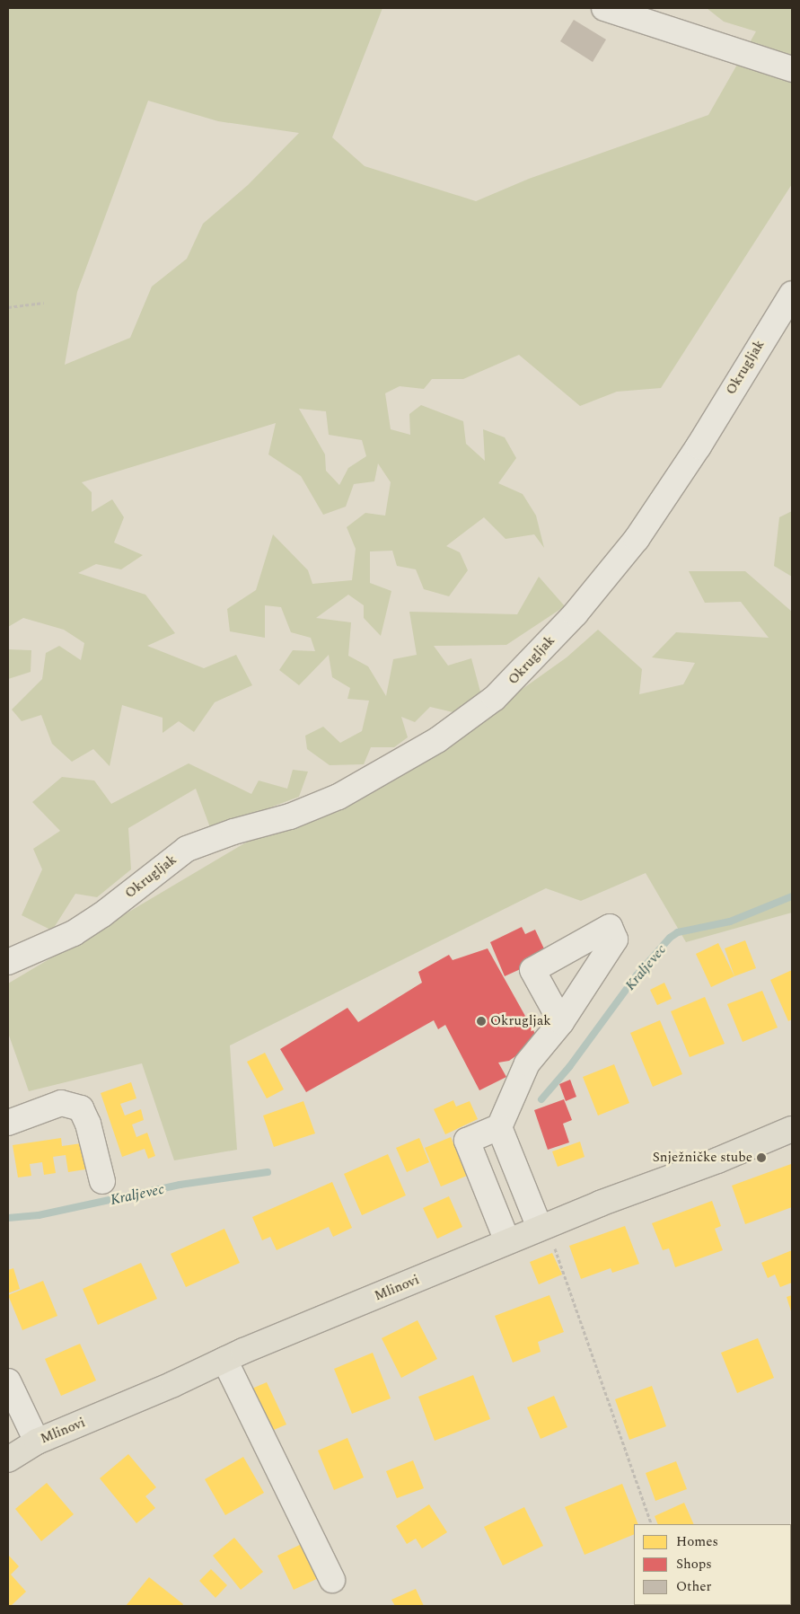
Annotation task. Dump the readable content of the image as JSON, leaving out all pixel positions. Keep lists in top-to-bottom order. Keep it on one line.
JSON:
{"streets":{"main road":["Mlinovi"],"street":["Okrugljak"]},"water":["Kraljevec"],"places":["Okrugljak","Snježničke stube"],"legend":["Homes","Shops","Other"]}
